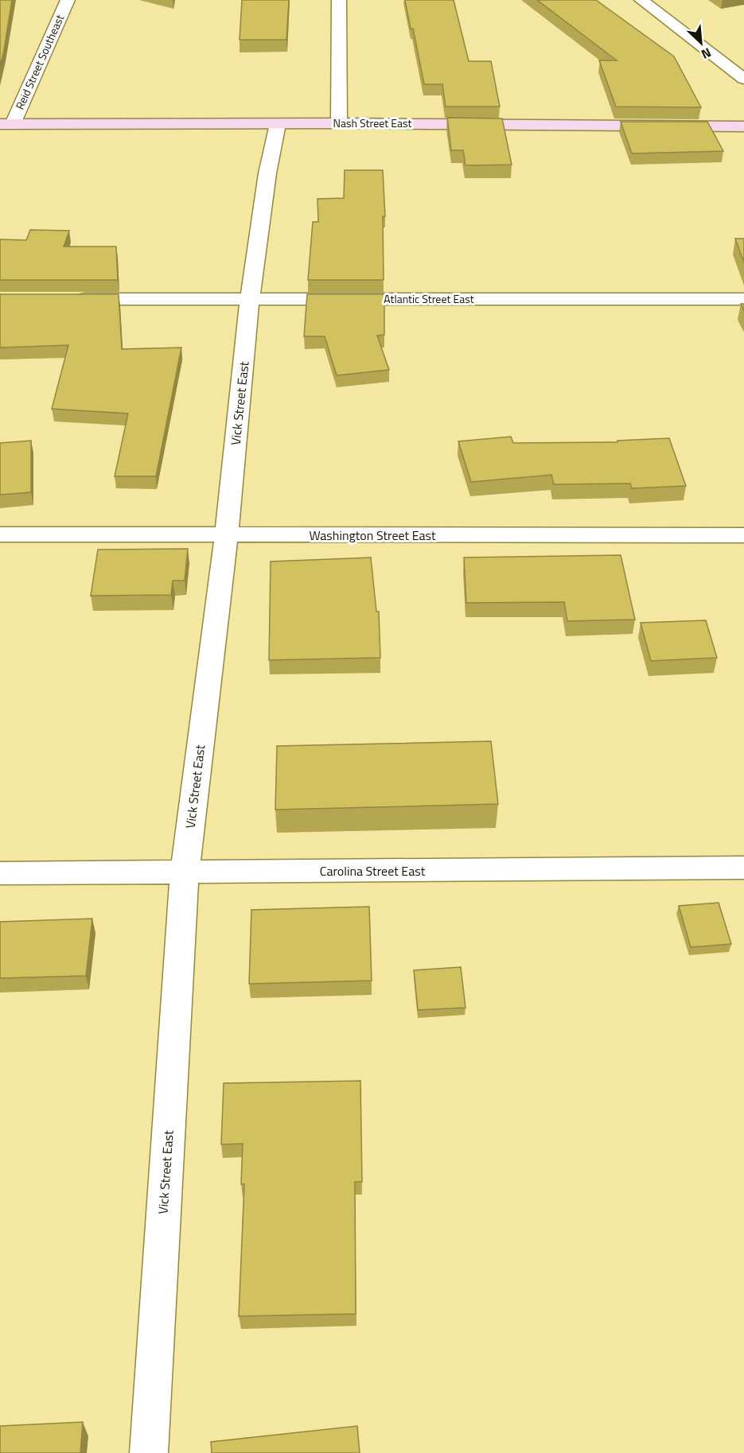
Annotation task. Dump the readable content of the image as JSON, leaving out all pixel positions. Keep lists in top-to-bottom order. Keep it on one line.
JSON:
{"streets":{"main road":["Nash Street East"],"street":["Reid Street Southeast","Atlantic Street East","Vick Street East","Washington Street East","Carolina Street East"]},"crossings":[["Reid Street Southeast","Nash Street East"],["Nash Street East","Vick Street East"],["Atlantic Street East","Vick Street East"],["Vick Street East","Washington Street East"],["Vick Street East","Carolina Street East"]],"north":"bottom right"}
